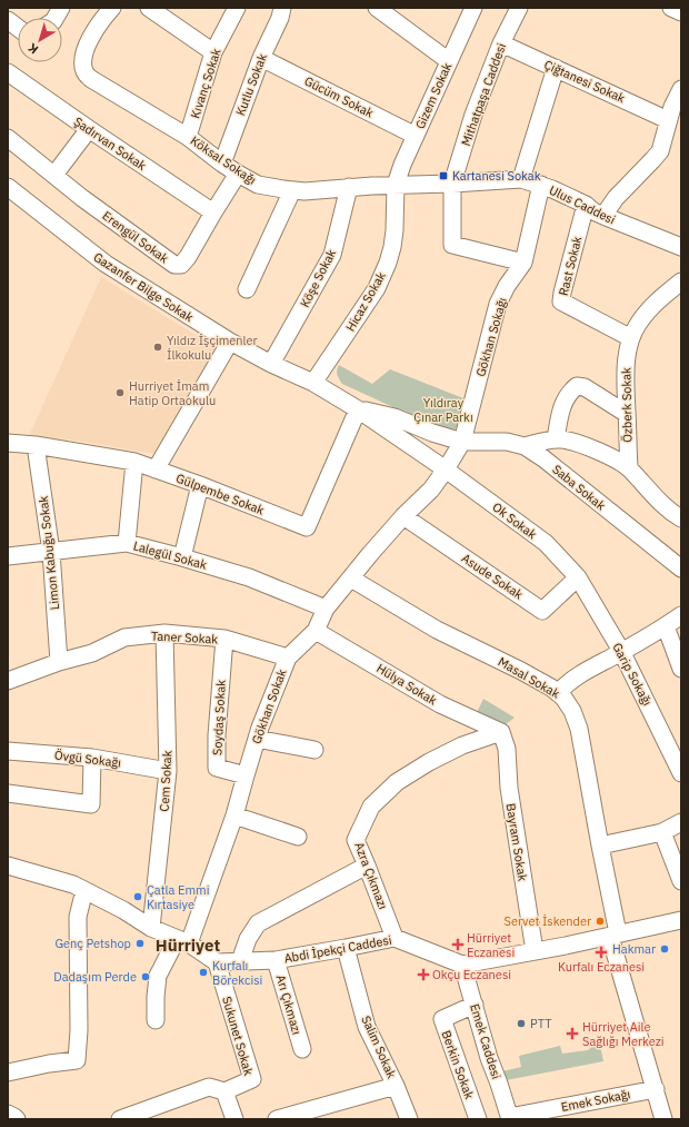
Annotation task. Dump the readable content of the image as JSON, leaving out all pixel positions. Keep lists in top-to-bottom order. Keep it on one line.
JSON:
{"streets":{"street":["Çiğtanesi Sokak","Kıvanç Sokak","Kutlu Sokak","Mithatpaşa Caddesi","Gizem Sokak","Gücüm Sokak","Şadırvan Sokak","Köksal Sokağı","Ulus Caddesi","Erengül Sokak","Rast Sokak","Köşe Sokak","Gazanfer Bilge Sokak","Hicaz Sokak","Gökhan Sokağı","Özberk Sokak","Saba Sokak","Gülpembe Sokak","Ok Sokak","Limon Kabuğu Sokak","Lalegül Sokak","Asude Sokak","Taner Sokak","Garip Sokağı","Masal Sokak","Hülya Sokak","Gökhan Sokak","Soydaş Sokak","Övgü Sokağı","Cem Sokak","Bayram Sokak","Azra Çıkmazı","Abdi İpekçi Caddesi","Arı Çıkmazı","Sukunet Sokak","Emek Caddesi","Salim Sokak","Berkin Sokak","Emek Sokağı"]},"crossings":[["Çiğtanesi Sokak","Mithatpaşa Caddesi"],["Kıvanç Sokak","Köksal Sokağı"],["Kutlu Sokak","Gücüm Sokak"],["Kutlu Sokak","Köksal Sokağı"],["Mithatpaşa Caddesi","Köksal Sokağı"],["Mithatpaşa Caddesi","Ulus Caddesi"],["Mithatpaşa Caddesi","Gökhan Sokağı"],["Gizem Sokak","Gücüm Sokak"],["Gizem Sokak","Köksal Sokağı"],["Gizem Sokak","Hicaz Sokak"],["Şadırvan Sokak","Erengül Sokak"],["Köksal Sokağı","Ulus Caddesi"],["Köksal Sokağı","Erengül Sokak"],["Köksal Sokağı","Köşe Sokak"],["Köksal Sokağı","Hicaz Sokak"],["Ulus Caddesi","Rast Sokak"],["Ulus Caddesi","Gökhan Sokağı"],["Rast Sokak","Özberk Sokak"],["Köşe Sokak","Gazanfer Bilge Sokak"],["Gazanfer Bilge Sokak","Hicaz Sokak"],["Gazanfer Bilge Sokak","Saba Sokak"],["Gazanfer Bilge Sokak","Gülpembe Sokak"],["Gazanfer Bilge Sokak","Ok Sokak"],["Gökhan Sokağı","Saba Sokak"],["Gökhan Sokağı","Gökhan Sokak"],["Saba Sokak","Gülpembe Sokak"],["Saba Sokak","Ok Sokak"],["Saba Sokak","Gökhan Sokak"],["Gülpembe Sokak","Ok Sokak"],["Gülpembe Sokak","Limon Kabuğu Sokak"],["Ok Sokak","Asude Sokak"],["Ok Sokak","Garip Sokağı"],["Ok Sokak","Gökhan Sokak"],["Limon Kabuğu Sokak","Lalegül Sokak"],["Limon Kabuğu Sokak","Taner Sokak"],["Lalegül Sokak","Gökhan Sokak"],["Asude Sokak","Garip Sokağı"],["Asude Sokak","Gökhan Sokak"],["Taner Sokak","Gökhan Sokak"],["Taner Sokak","Soydaş Sokak"],["Taner Sokak","Cem Sokak"],["Masal Sokak","Gökhan Sokak"],["Masal Sokak","Emek Sokağı"],["Hülya Sokak","Gökhan Sokak"],["Hülya Sokak","Bayram Sokak"],["Hülya Sokak","Azra Çıkmazı"],["Gökhan Sokak","Soydaş Sokak"],["Övgü Sokağı","Cem Sokak"],["Bayram Sokak","Azra Çıkmazı"],["Azra Çıkmazı","Abdi İpekçi Caddesi"],["Abdi İpekçi Caddesi","Arı Çıkmazı"],["Abdi İpekçi Caddesi","Sukunet Sokak"],["Abdi İpekçi Caddesi","Emek Caddesi"],["Abdi İpekçi Caddesi","Salim Sokak"],["Emek Caddesi","Berkin Sokak"],["Emek Caddesi","Emek Sokağı"]],"districts":["Hürriyet"],"parks":["Yıldıray Çınar Parkı"],"places":{"transit":["Kartanesi̇ Sokak"],"other":["Yıldız İşçimenler İlkokulu","Hurriyet İmam Hatip Ortaokulu","Çatla Emmi Kırtasiye","Servet İskender","Genç Petshop","Hakmar","Kurfalı Börekcisi","Dadaşım Perde","PTT"],"health":["Hürriyet Eczanesi","Kurfalı Eczanesi","Okçu Eczanesi","Hürriyet Aile Sağlığı Merkezi"]},"north":"bottom left"}
